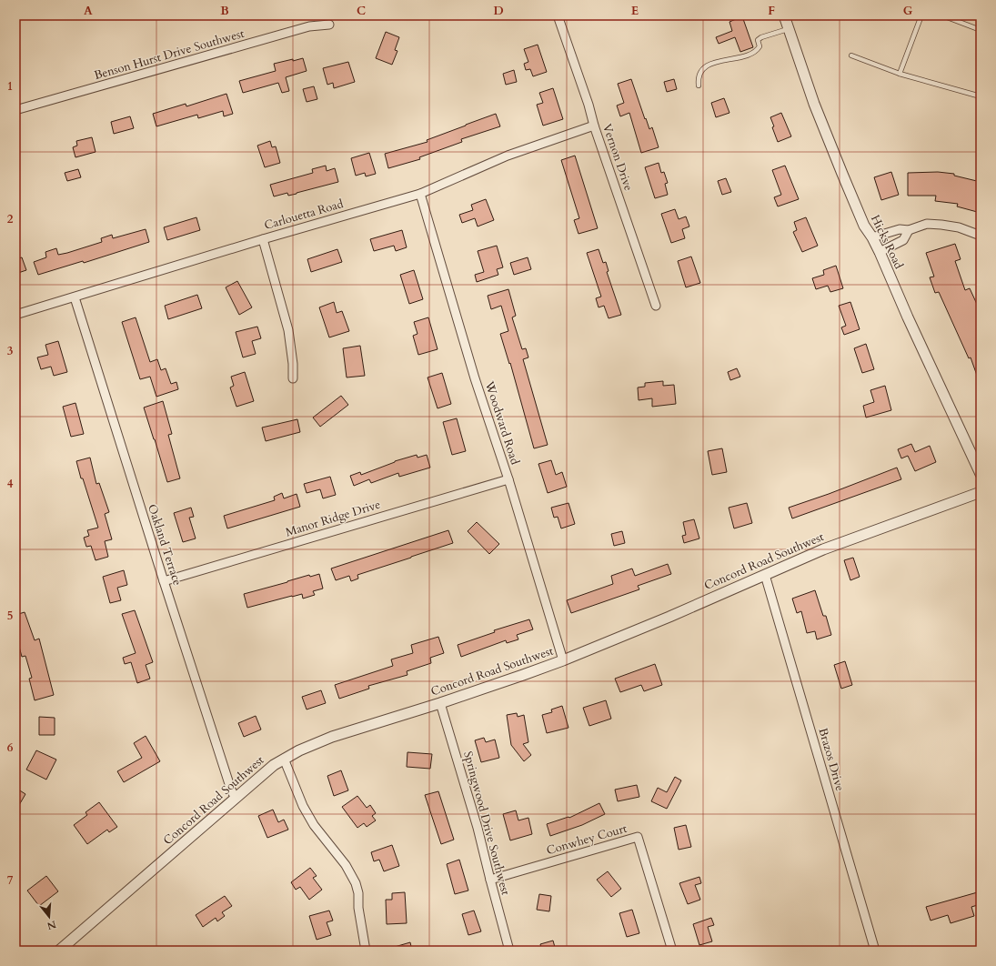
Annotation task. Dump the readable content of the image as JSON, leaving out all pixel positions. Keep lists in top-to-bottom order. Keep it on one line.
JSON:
{"streets":{"street":["Benson Hurst Drive Southwest","Vernon Drive","Carlouetta Road","Hicks Road","Woodward Road","Manor Ridge Drive","Oakland Terrace","Concord Road Southwest","Brazos Drive","Springwood Drive Southwest","Conwhey Court"]},"crossings":[["Vernon Drive","Carlouetta Road"],["Carlouetta Road","Woodward Road"],["Carlouetta Road","Oakland Terrace"],["Woodward Road","Manor Ridge Drive"],["Woodward Road","Concord Road Southwest"],["Manor Ridge Drive","Oakland Terrace"],["Oakland Terrace","Concord Road Southwest"],["Concord Road Southwest","Brazos Drive"],["Concord Road Southwest","Springwood Drive Southwest"],["Springwood Drive Southwest","Conwhey Court"]],"north":"bottom","grid":{"columns":["A","B","C","D","E","F","G"],"rows":["1","2","3","4","5","6","7"]}}
